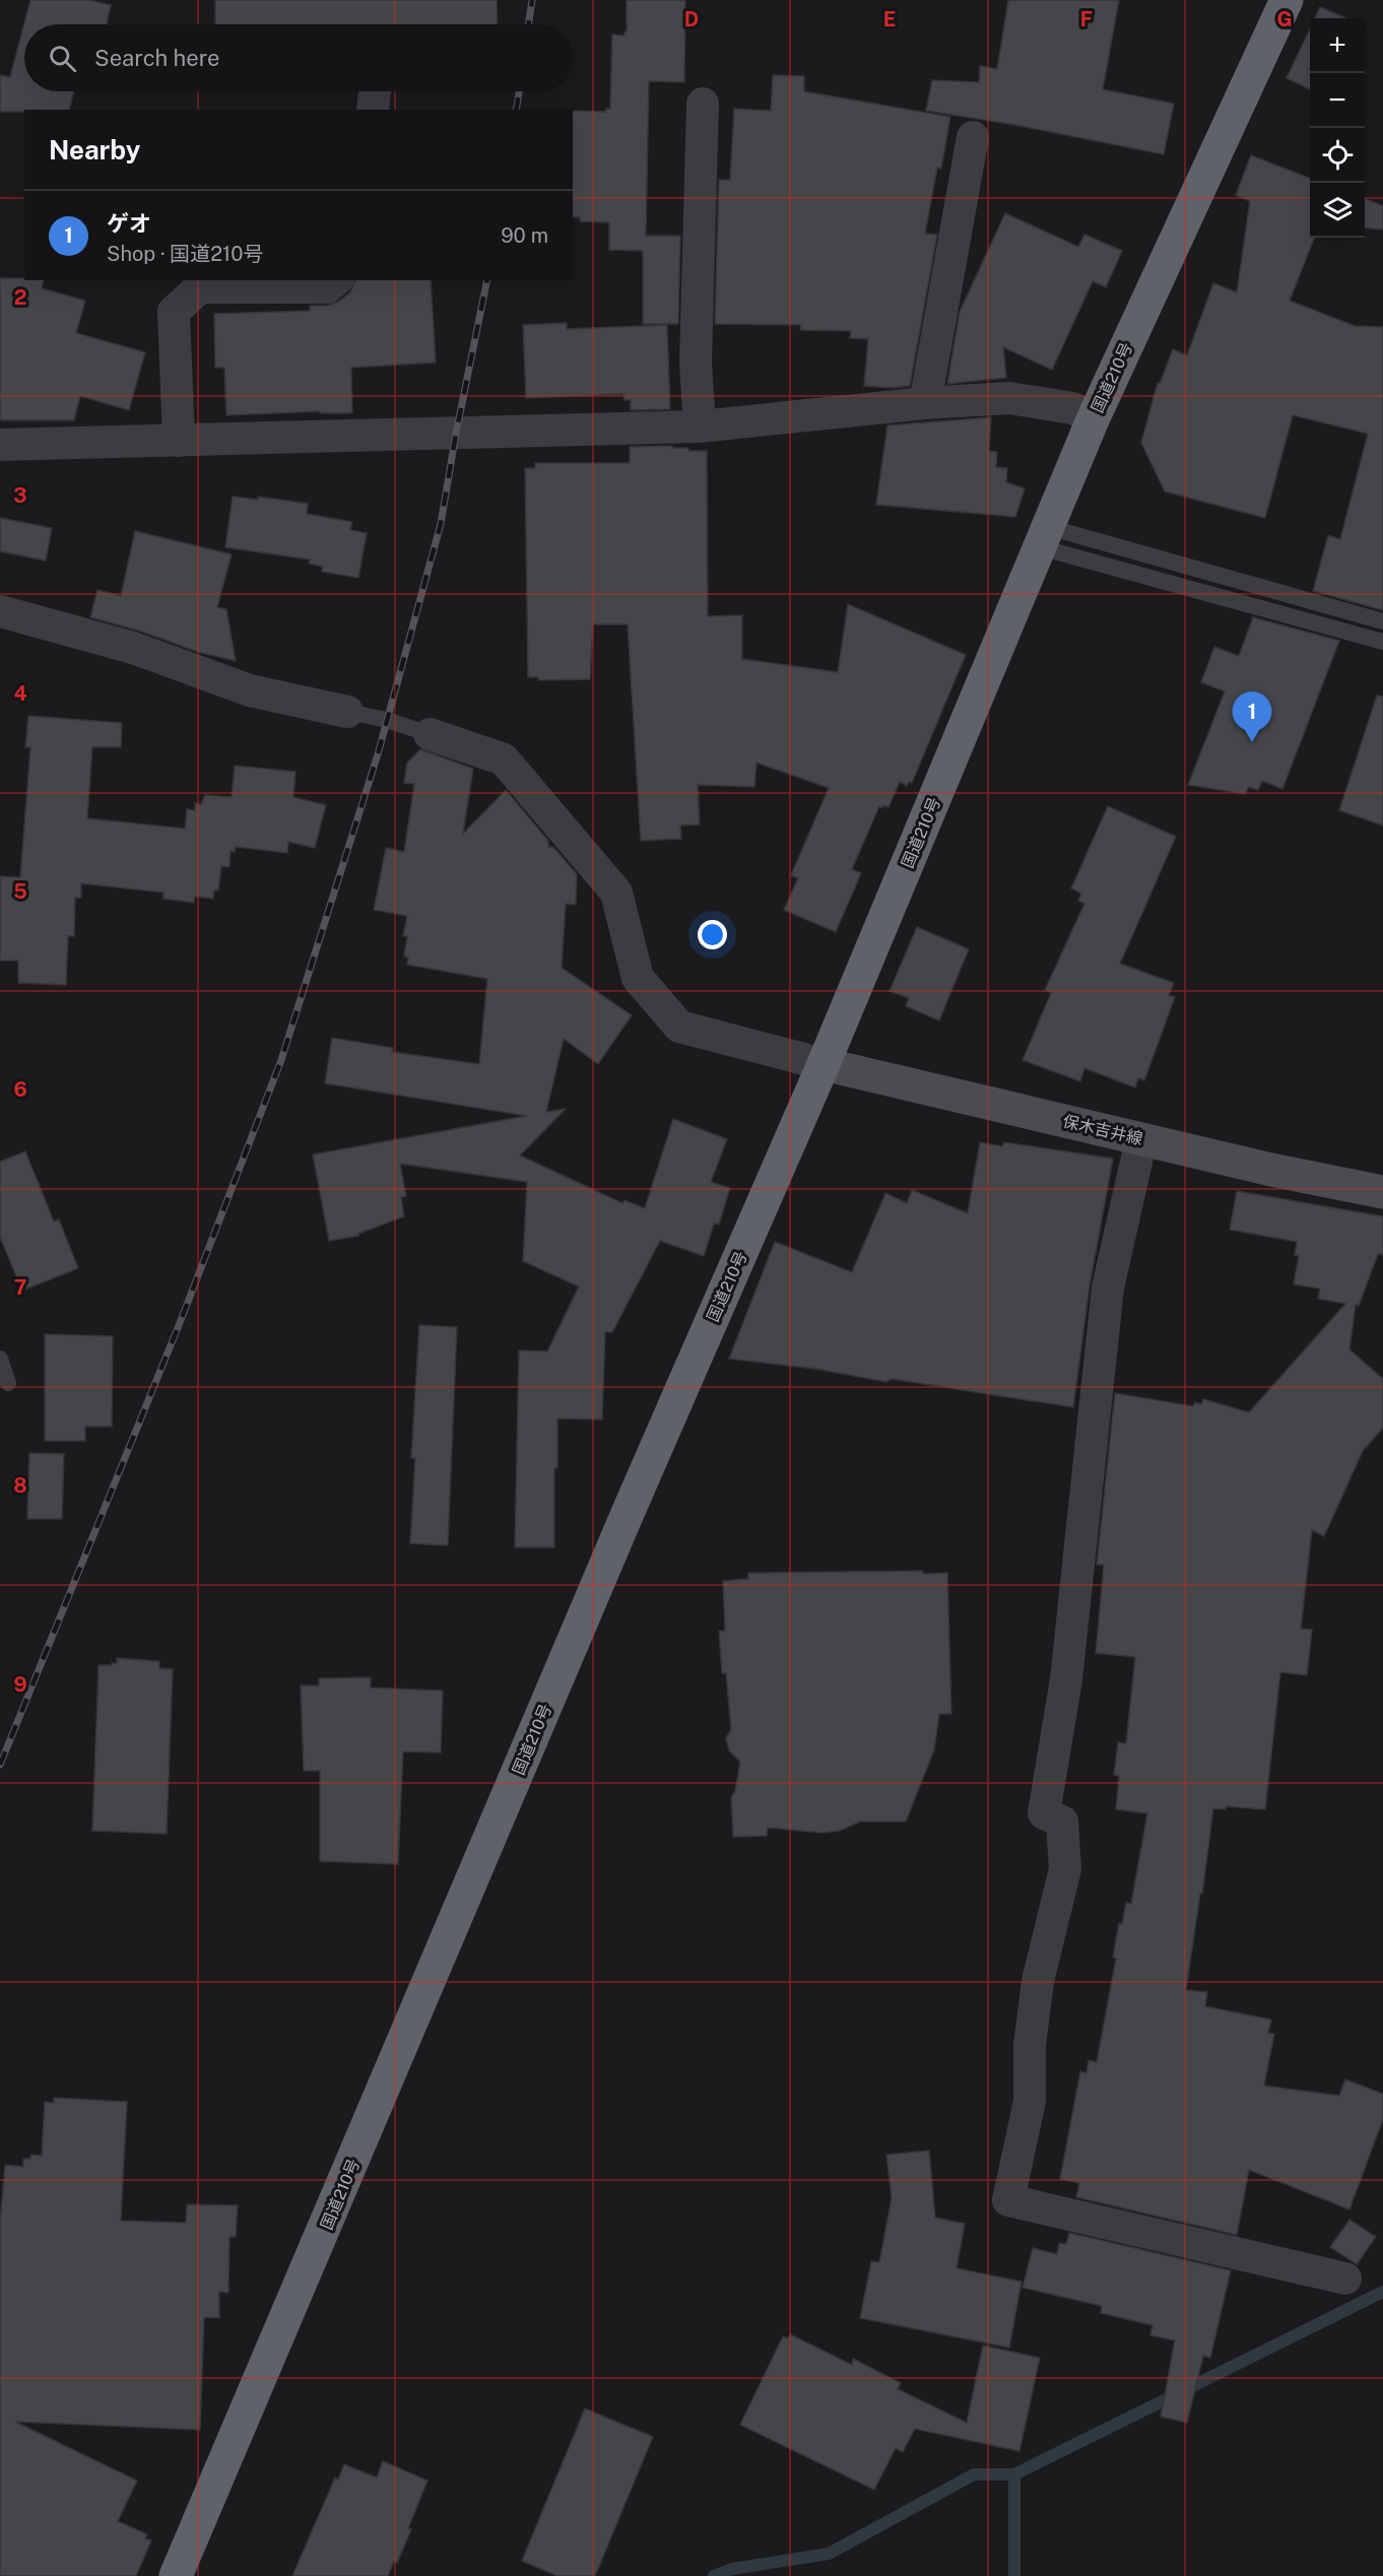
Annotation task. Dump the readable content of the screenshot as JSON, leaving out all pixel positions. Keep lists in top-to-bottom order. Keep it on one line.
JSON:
{"streets":{"highway":["国道210号"],"main road":["保木吉井線"]},"crossings":[["国道210号","保木吉井線"]],"page":{"map_buttons":["+","−"],"search":"Search here","heading":"Nearby","list":[{"mark":"1","name":"ゲオ","note":"Shop · 国道210号","value":"90 m"}],"pins":"1"},"grid":{"columns":["D","E","F","G"],"rows":["2","3","4","5","6","7","8","9"]}}
